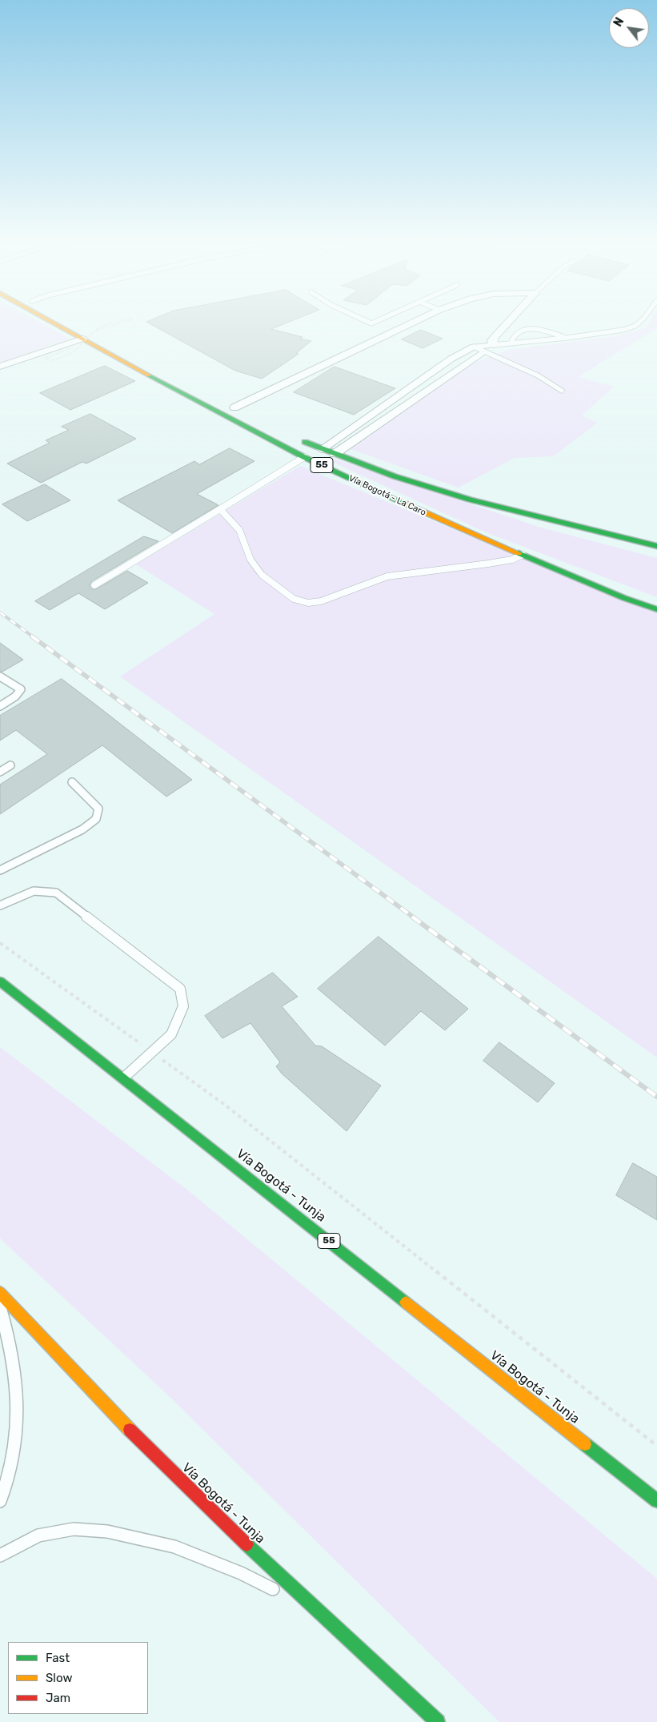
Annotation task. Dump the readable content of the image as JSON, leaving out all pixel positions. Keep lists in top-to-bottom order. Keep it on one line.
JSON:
{"streets":{"main road":["55","Vía Bogotá - La Caro","Vía Bogotá - Tunja"]},"legend":["Fast","Slow","Jam"],"north":"top left"}
